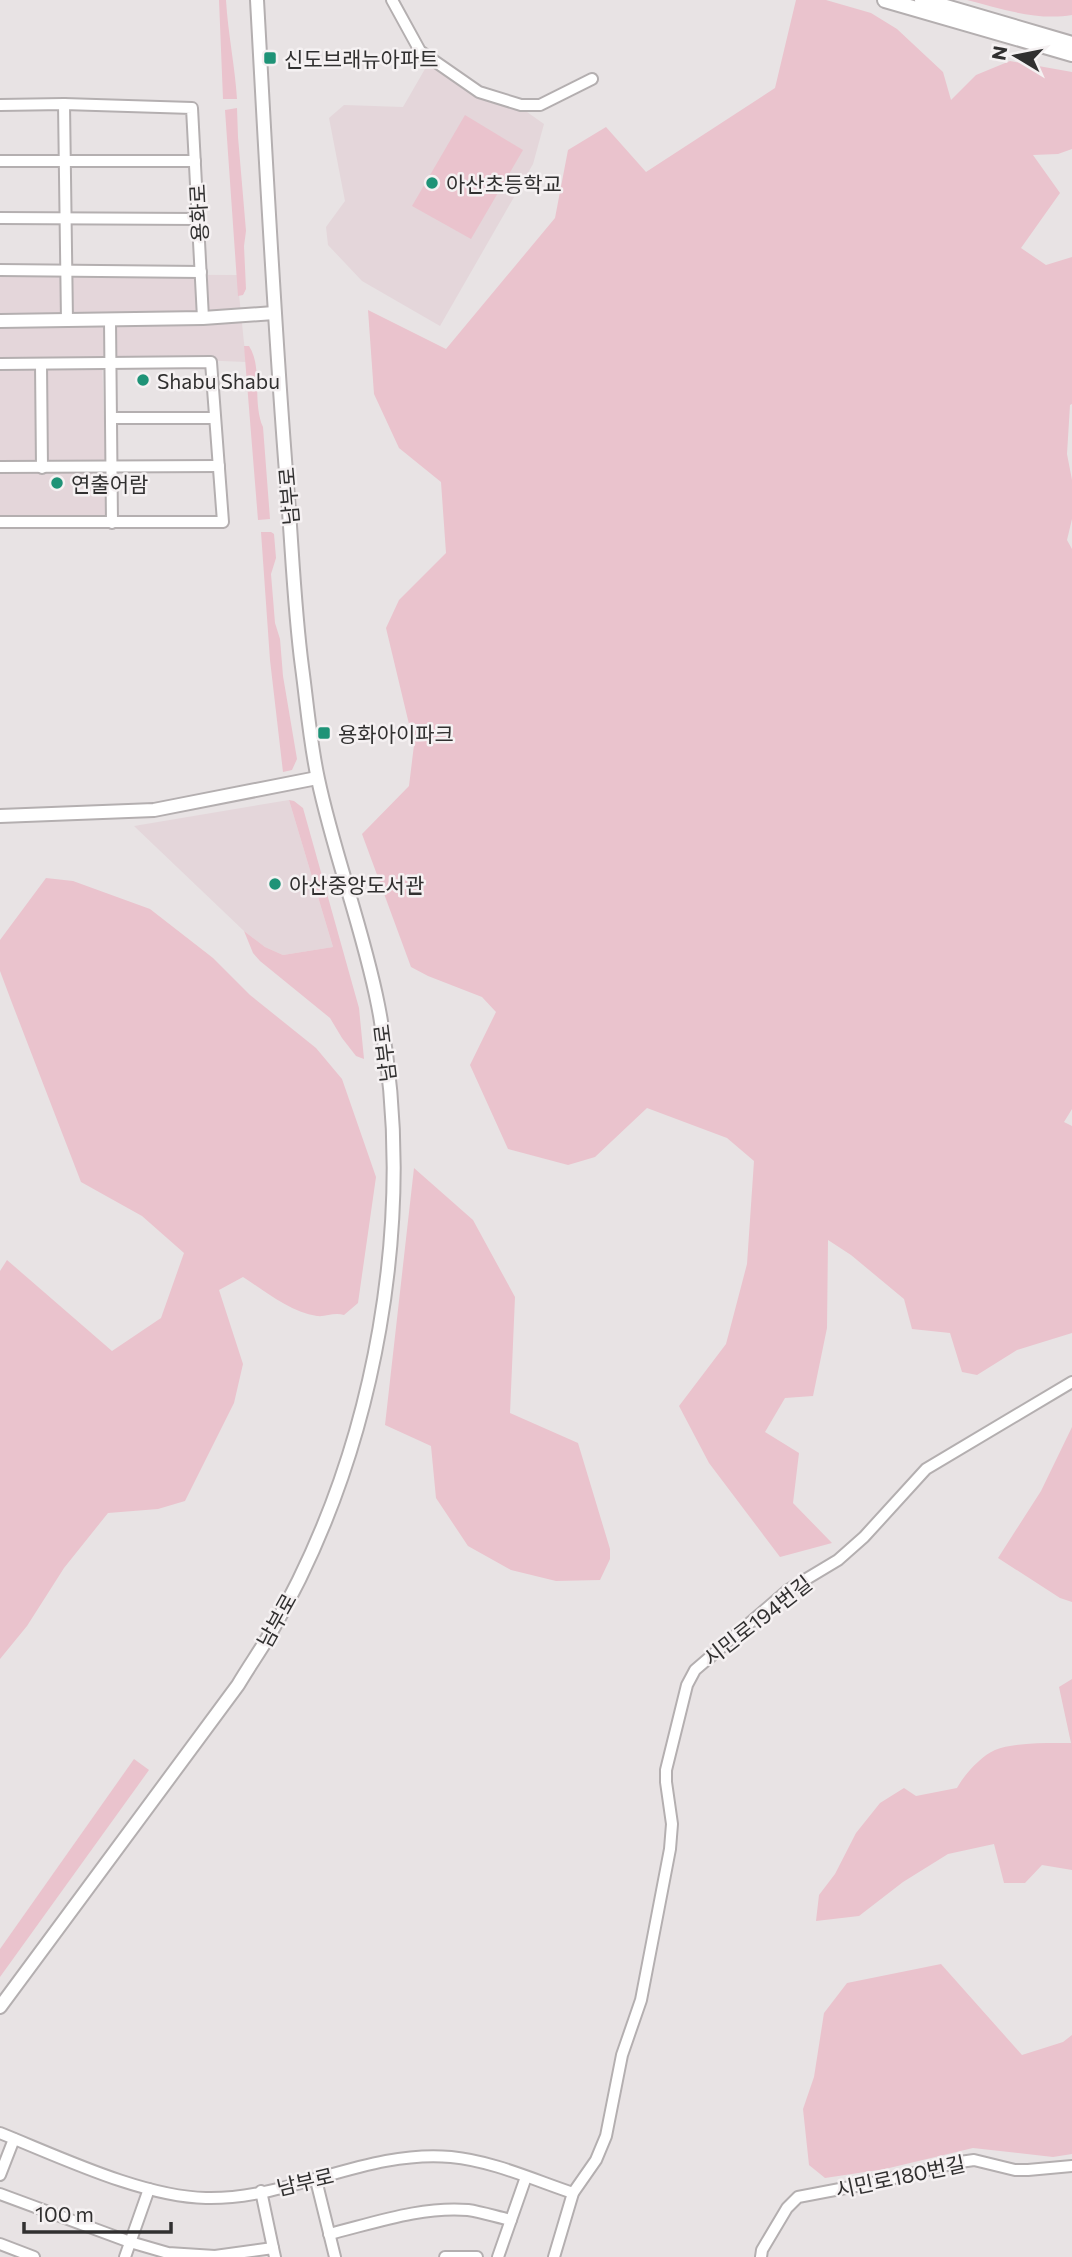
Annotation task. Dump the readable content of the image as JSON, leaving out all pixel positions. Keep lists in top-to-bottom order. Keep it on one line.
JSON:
{"streets":{"street":["용화로","남부로","시민로194번길","시민로180번길"]},"crossings":[["남부로","시민로194번길"]],"places":{"transit":["신도브래뉴아파트","용화아이파크"],"other":["아산초등학교","Shabu Shabu","연출어람","아산중앙도서관"]},"scale_bar":"100 m","north":"left"}
